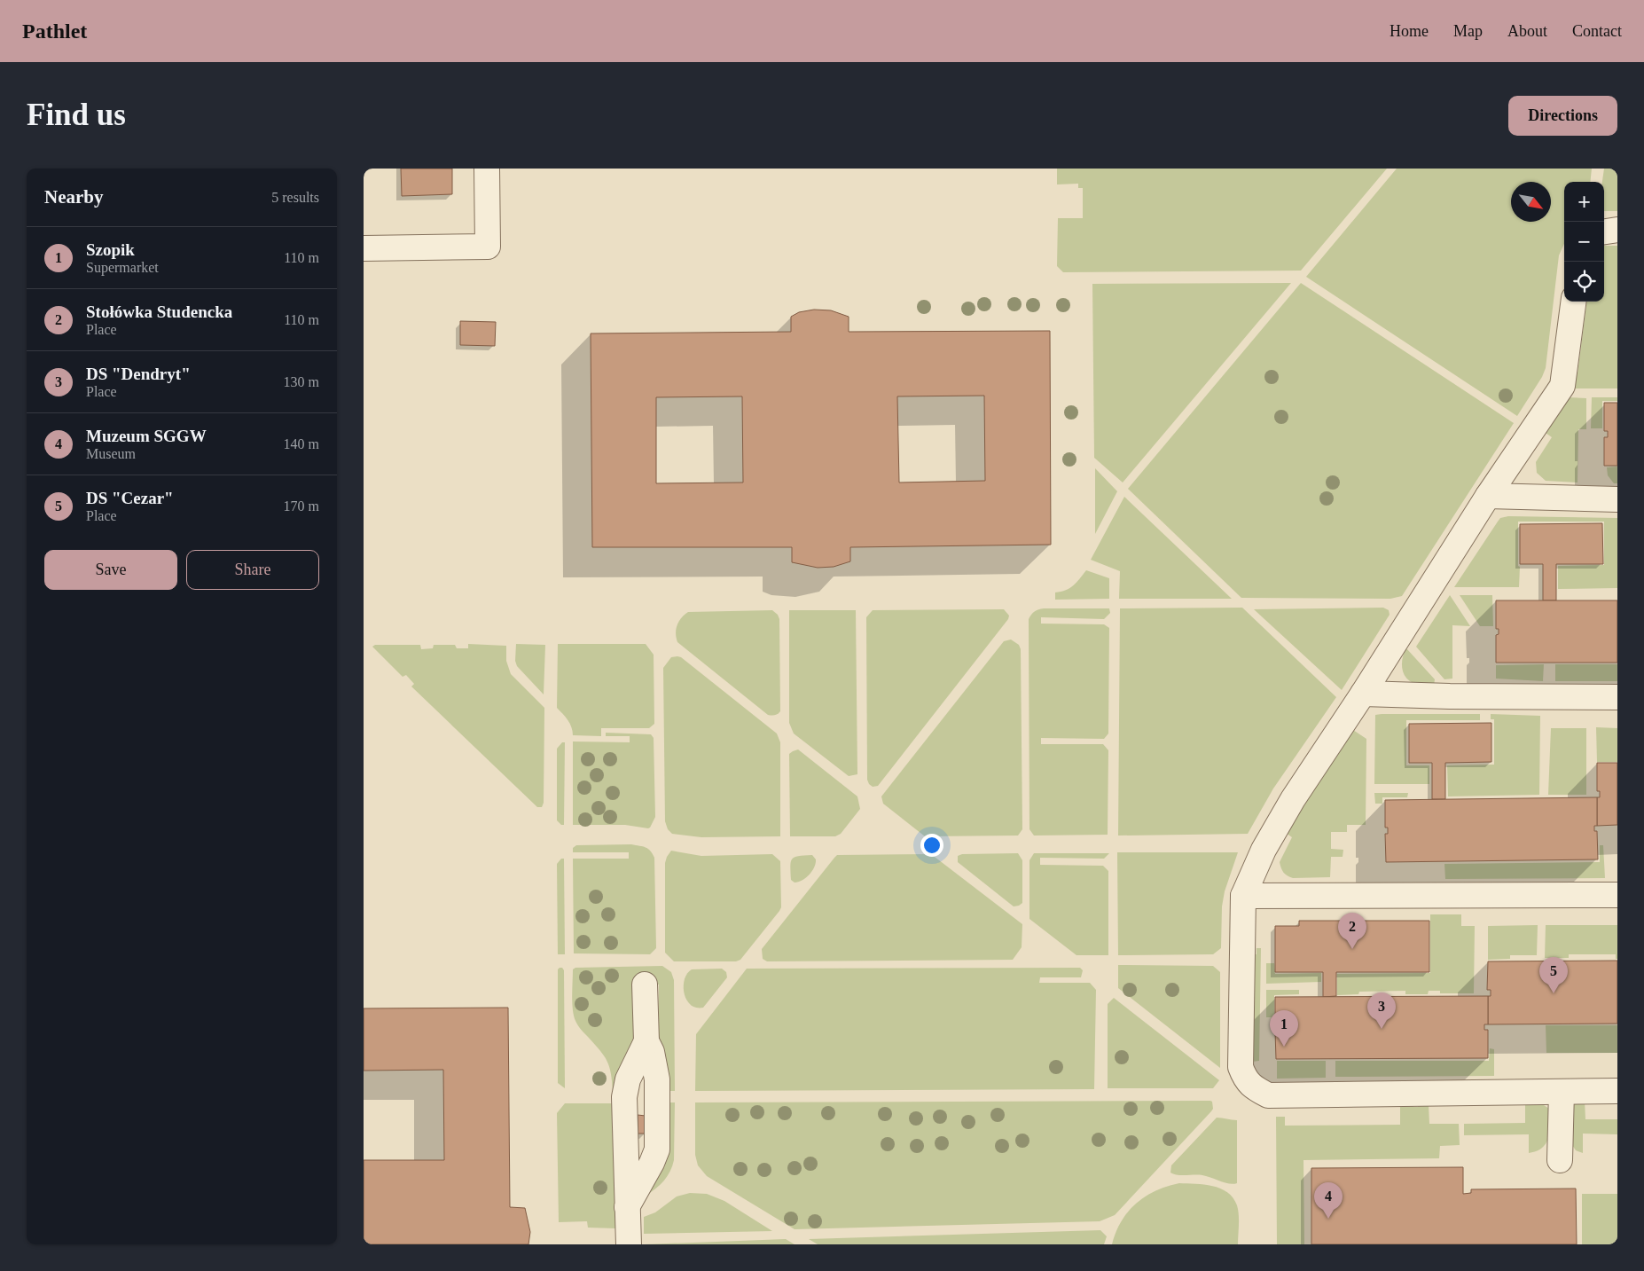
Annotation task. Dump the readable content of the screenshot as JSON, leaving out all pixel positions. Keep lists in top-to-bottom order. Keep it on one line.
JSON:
{"north":"bottom right","page":{"header":"Pathlet","nav":["Home","Map","About","Contact"],"buttons":["Directions",["Save","Share"]],"title":"Find us","heading":["Nearby","5 results"],"map_buttons":["+","−"],"list":[{"mark":"1","name":"Szopik","note":"Supermarket","value":"110 m"},{"mark":"2","name":"Stołówka Studencka","note":"Place","value":"110 m"},{"mark":"3","name":"DS \"Dendryt\"","note":"Place","value":"130 m"},{"mark":"4","name":"Muzeum SGGW","note":"Museum","value":"140 m"},{"mark":"5","name":"DS \"Cezar\"","note":"Place","value":"170 m"}],"pins":["2","5","3","1","4"]}}
